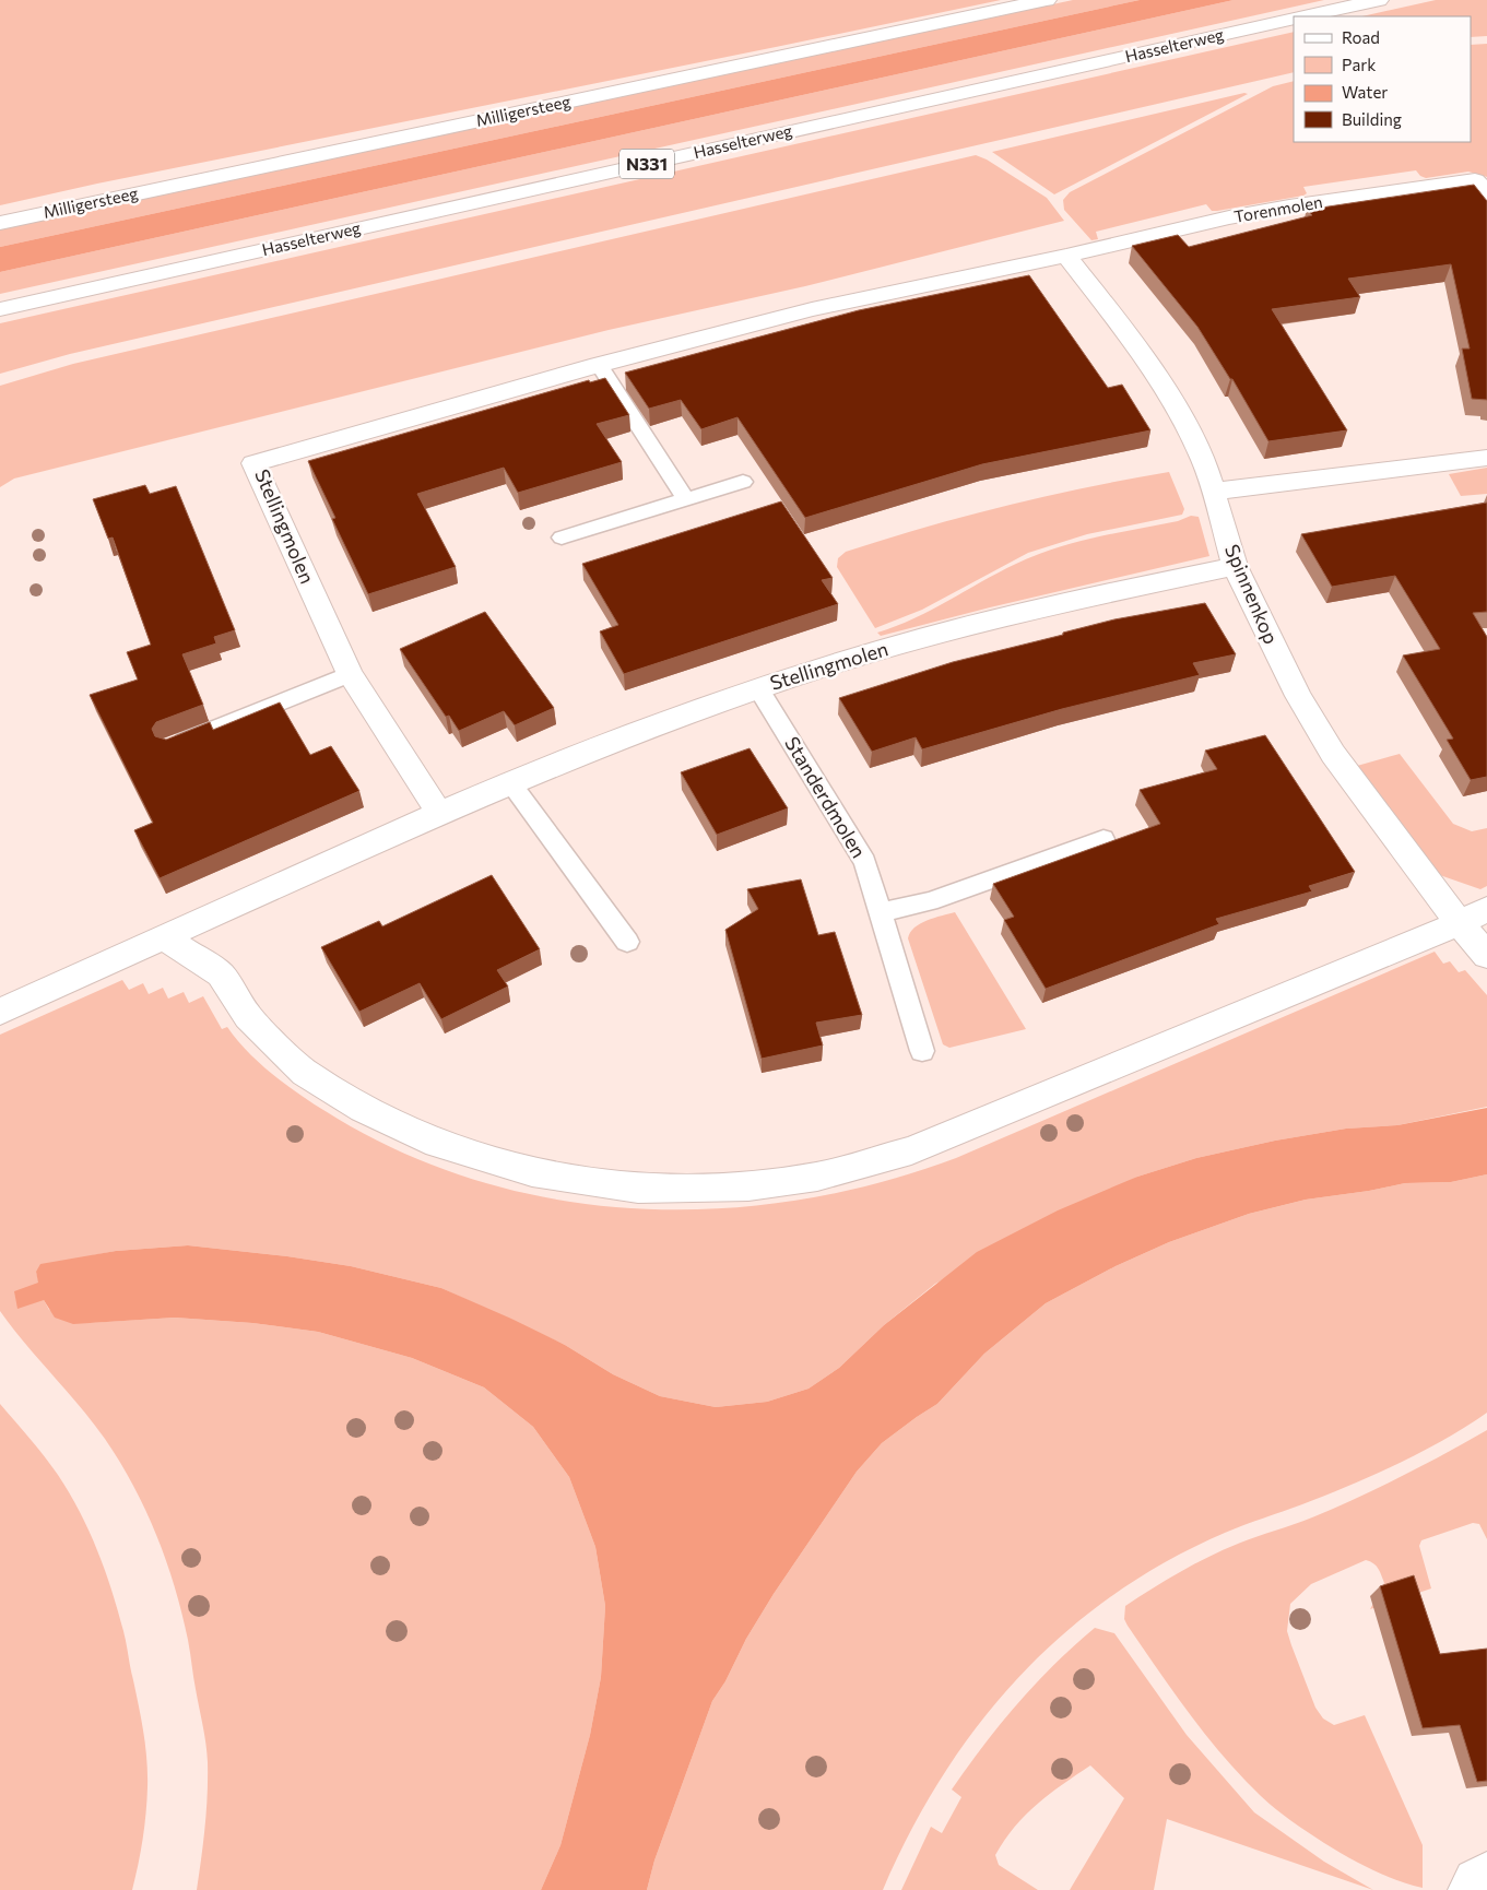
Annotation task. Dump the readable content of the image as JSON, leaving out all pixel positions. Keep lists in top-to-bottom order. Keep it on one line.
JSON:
{"streets":{"street":["Hasselterweg","Milligersteeg","N331","Torenmolen","Stellingmolen","Spinnenkop"],"lane":["Standerdmolen"]},"crossings":[["Torenmolen","Stellingmolen"],["Torenmolen","Spinnenkop"],["Stellingmolen","Spinnenkop"],["Stellingmolen","Standerdmolen"]],"legend":["Road","Park","Water","Building"]}
